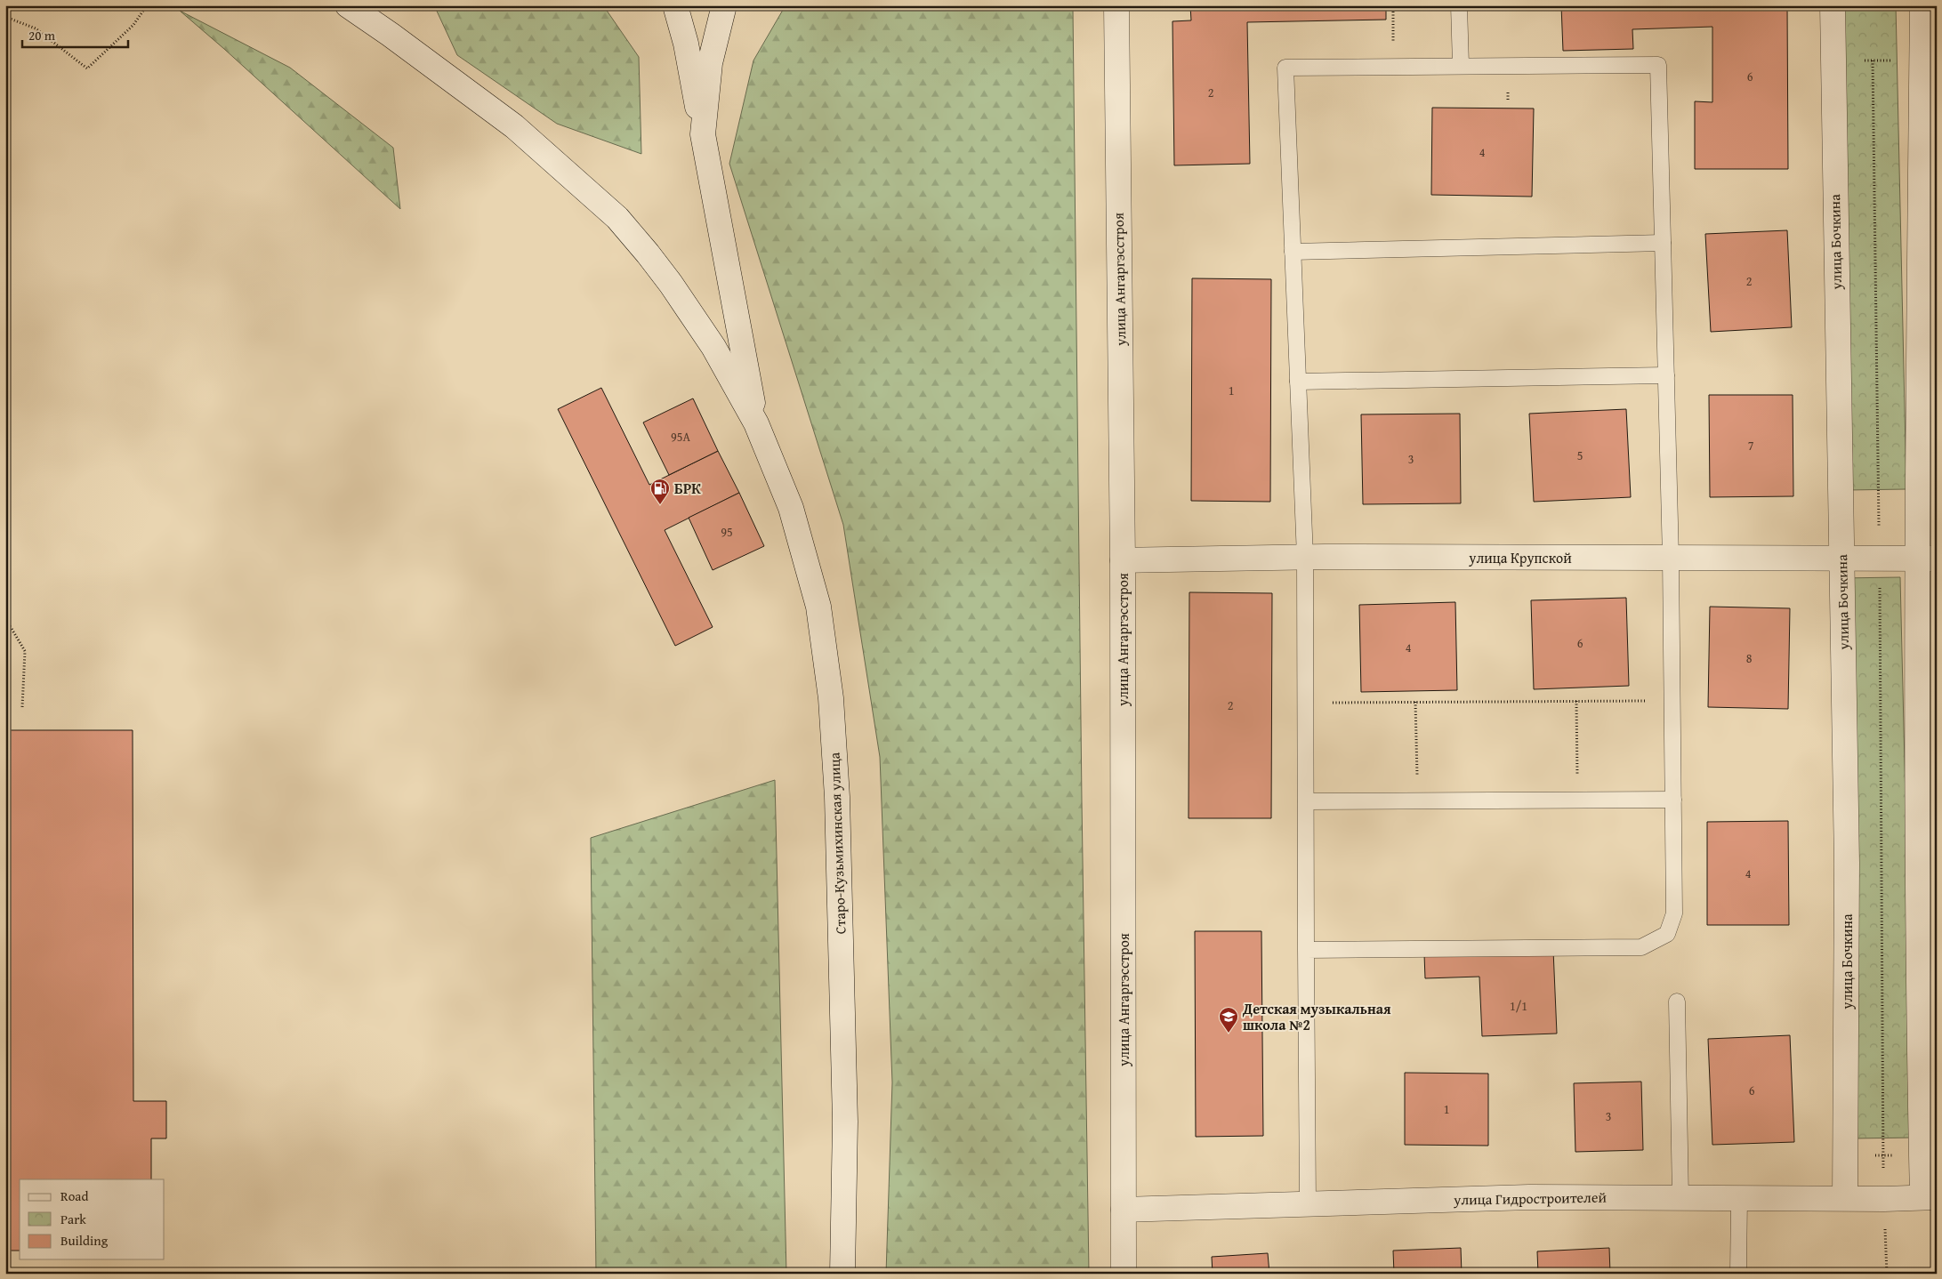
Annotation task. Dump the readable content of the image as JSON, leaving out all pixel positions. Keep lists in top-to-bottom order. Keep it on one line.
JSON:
{"streets":{"street":["улица Бочкина","улица Ангаргэсстроя","улица Крупской","Старо-Кузьмихинская улица","улица Гидростроителей"]},"crossings":[["улица Бочкина","улица Крупской"],["улица Бочкина","улица Гидростроителей"],["улица Ангаргэсстроя","улица Крупской"],["улица Ангаргэсстроя","улица Гидростроителей"]],"places":{"fuel station":["БРК"],"school or university":["Детская музыкальная школа №2"]},"house_numbers":["6","2","4","2","1","95А","7","5","3","95","6","4","8","2","4","1/1","6","1","3"],"legend":["Road","Park","Building"],"scale_bar":"20 m"}
